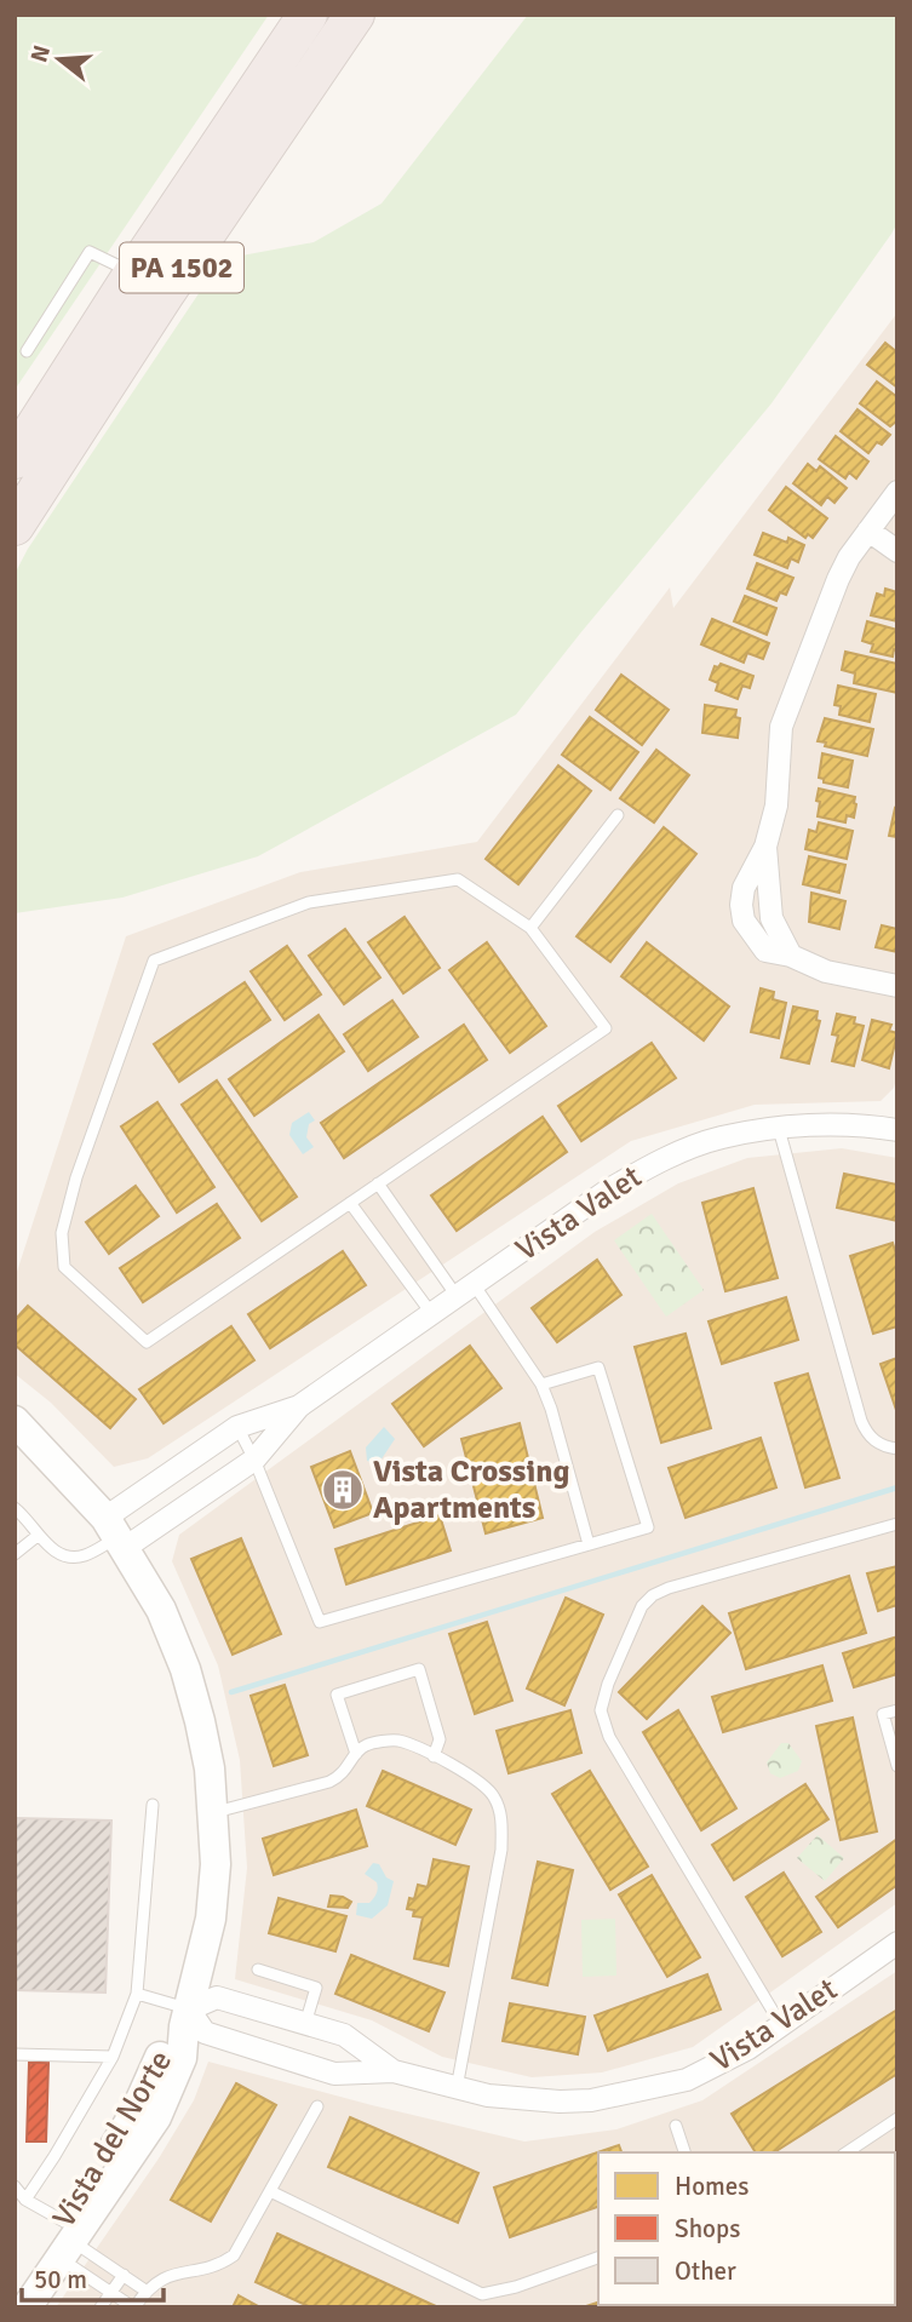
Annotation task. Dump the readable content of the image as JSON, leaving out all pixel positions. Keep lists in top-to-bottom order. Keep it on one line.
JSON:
{"streets":{"highway":["PA 1502"],"street":["Vista Valet","Vista del Norte"]},"crossings":[["Vista Valet","Vista del Norte"]],"places":{"building":["Vista Crossing Apartments"]},"legend":["Homes","Shops","Other"],"scale_bar":"50 m","north":"left"}
